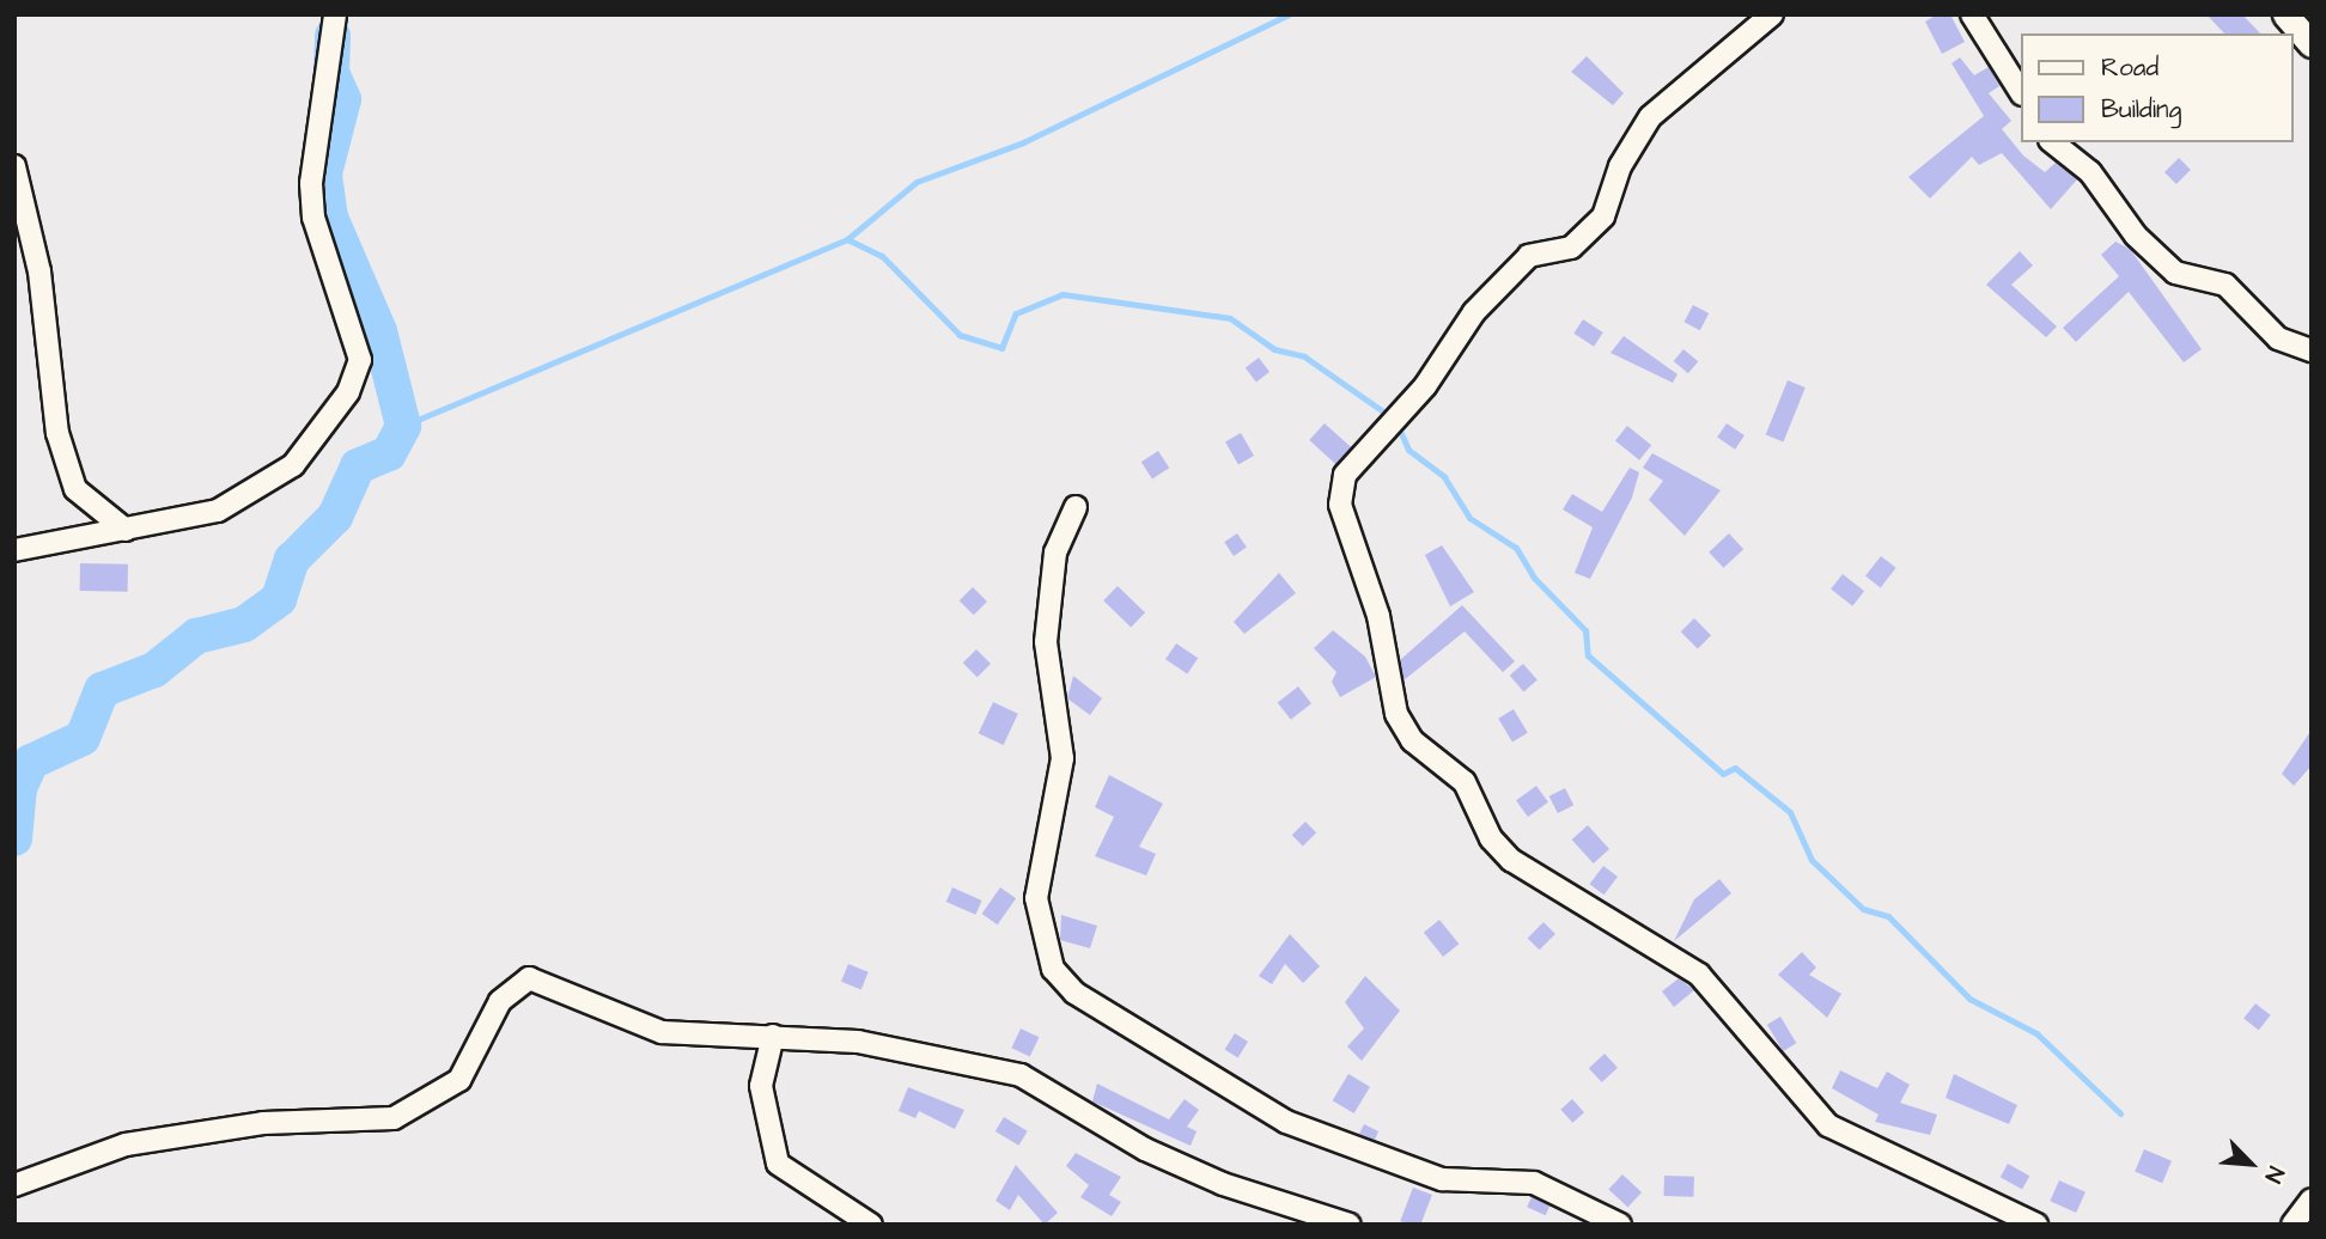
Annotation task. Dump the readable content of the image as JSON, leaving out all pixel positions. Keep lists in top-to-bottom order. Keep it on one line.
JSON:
{"legend":["Road","Building"],"north":"bottom right"}
